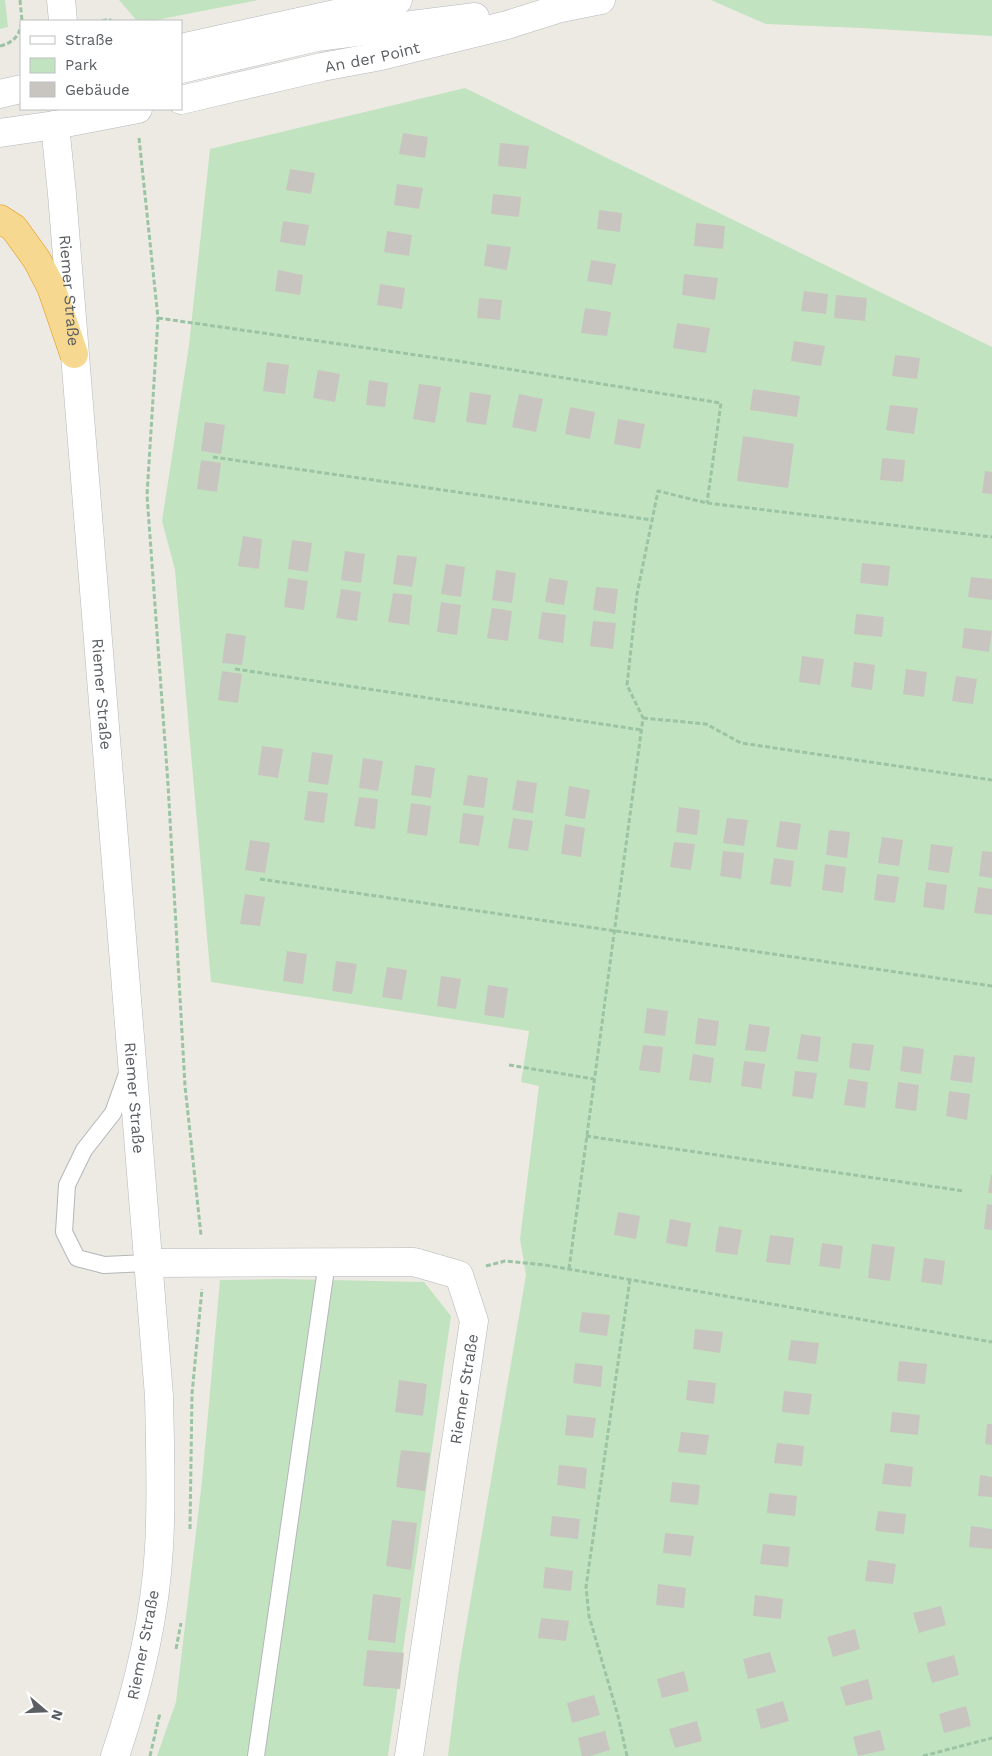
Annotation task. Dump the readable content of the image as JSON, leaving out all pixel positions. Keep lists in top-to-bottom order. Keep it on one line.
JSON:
{"streets":{"street":["An der Point","Riemer Straße"]},"legend":["Straße","Park","Gebäude"],"north":"right"}
